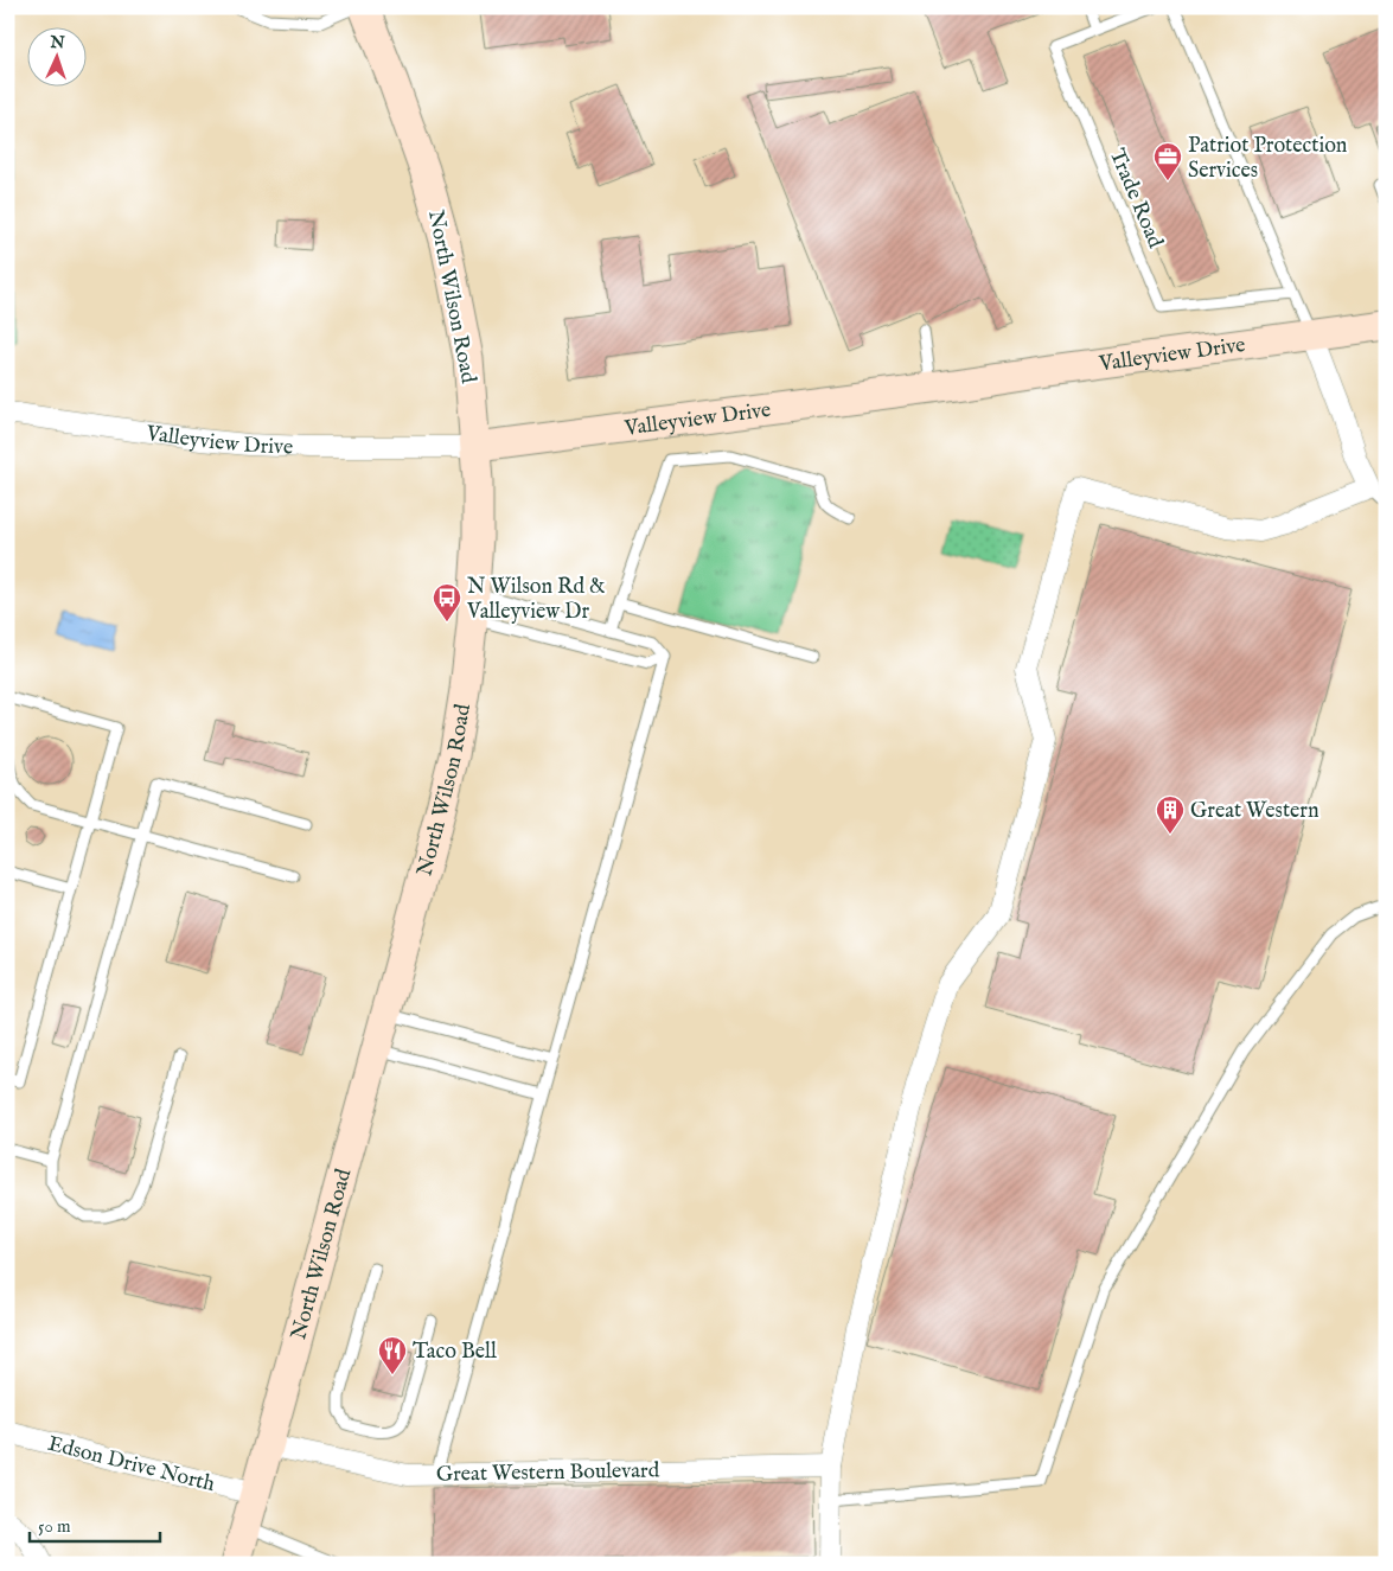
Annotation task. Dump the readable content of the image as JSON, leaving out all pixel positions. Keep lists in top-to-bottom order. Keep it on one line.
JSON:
{"streets":{"main road":["North Wilson Road","Valleyview Drive"],"street":["Edson Drive North","Great Western Boulevard"],"lane":["Trade Road"]},"crossings":[["North Wilson Road","Valleyview Drive"],["North Wilson Road","Edson Drive North"],["North Wilson Road","Great Western Boulevard"]],"places":{"office":["Patriot Protection Services"],"bus stop":["N Wilson Rd & Valleyview Dr"],"building":["Great Western"],"restaurant":["Taco Bell"]},"scale_bar":"50 m","north":"top"}
